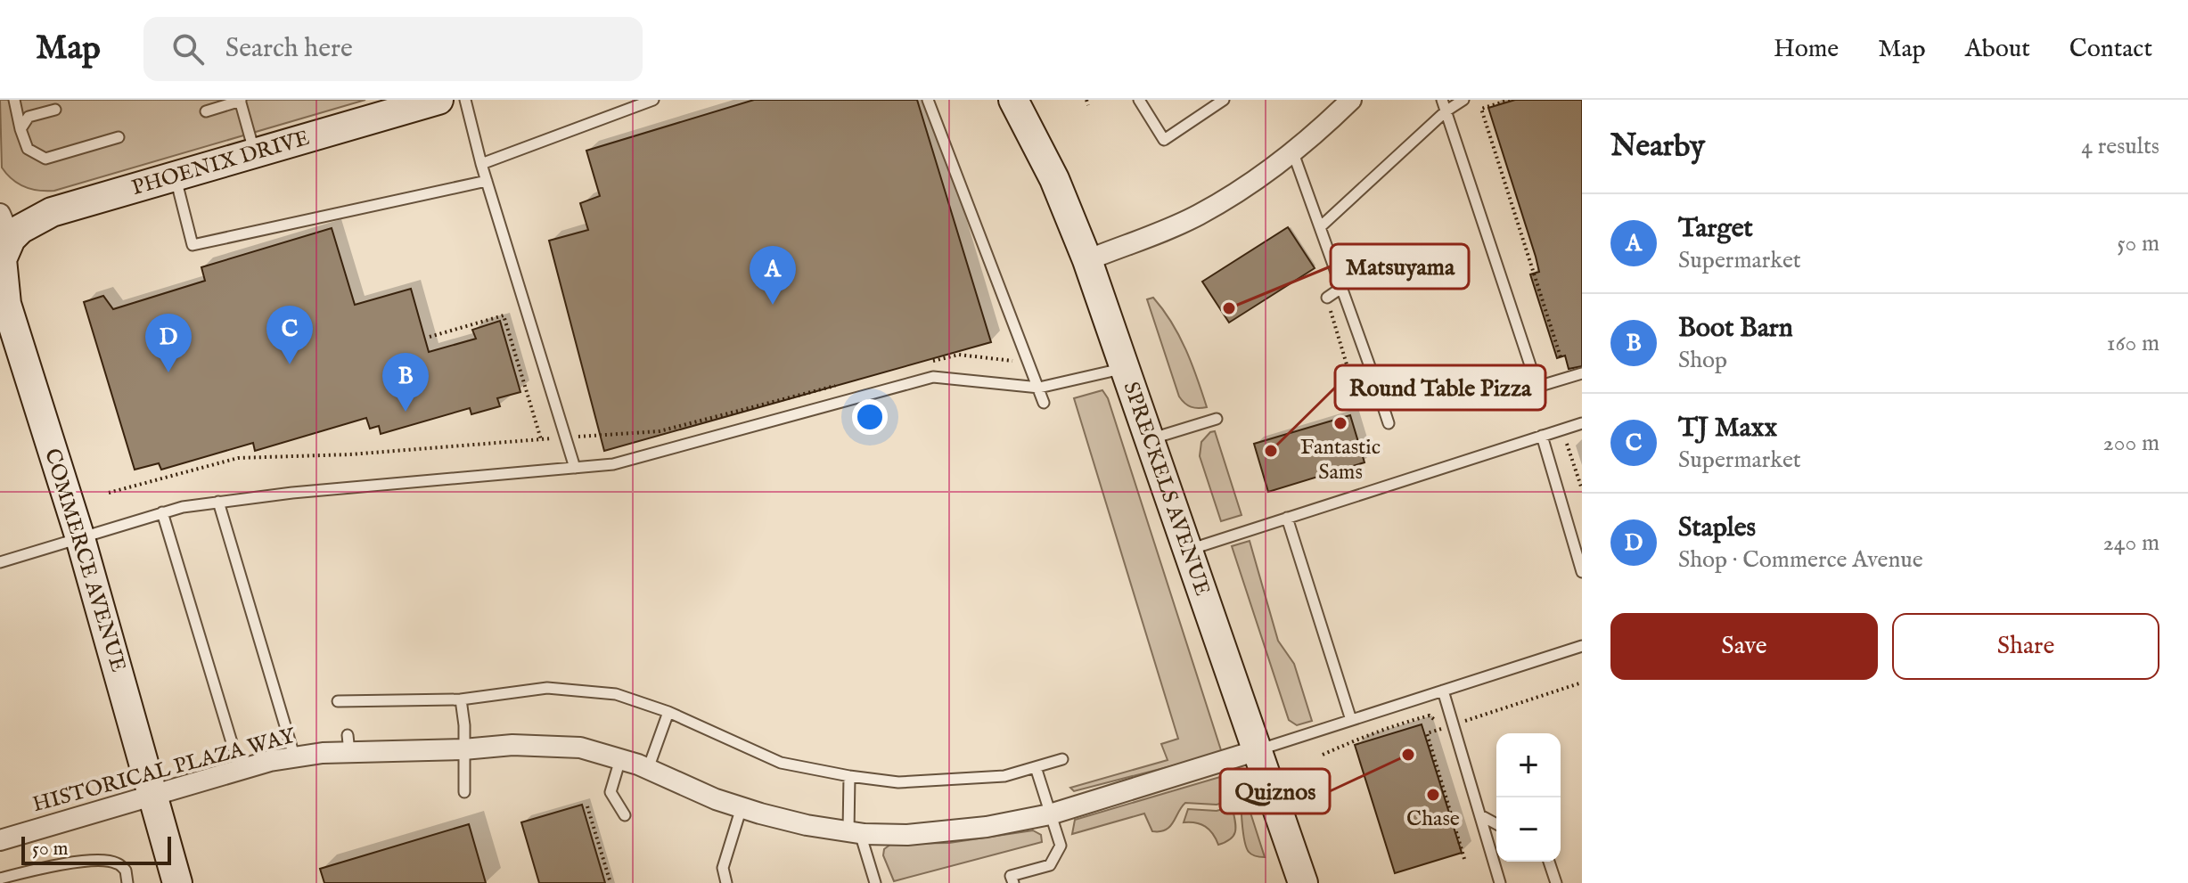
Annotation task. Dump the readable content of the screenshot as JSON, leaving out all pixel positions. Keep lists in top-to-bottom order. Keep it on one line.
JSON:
{"streets":{"street":["PHOENIX DRIVE","SPRECKELS AVENUE","COMMERCE AVENUE","HISTORICAL PLAZA WAY"]},"crossings":[["PHOENIX DRIVE","COMMERCE AVENUE"],["SPRECKELS AVENUE","HISTORICAL PLAZA WAY"],["COMMERCE AVENUE","HISTORICAL PLAZA WAY"]],"places":["Matsuyama","Fantastic Sams","Round Table Pizza","Quiznos","Chase"],"scale_bar":"50 m","page":{"header":"Map","search":"Search here","nav":["Home","Map","About","Contact"],"heading":["Nearby","4 results"],"list":[{"mark":"A","name":"Target","note":"Supermarket","value":"50 m"},{"mark":"B","name":"Boot Barn","note":"Shop","value":"160 m"},{"mark":"C","name":"TJ Maxx","note":"Supermarket","value":"200 m"},{"mark":"D","name":"Staples","note":"Shop · Commerce Avenue","value":"240 m"}],"pins":["A","C","D","B"],"buttons":["Save","Share"],"map_buttons":["+","−"],"scale":"50 m"}}
